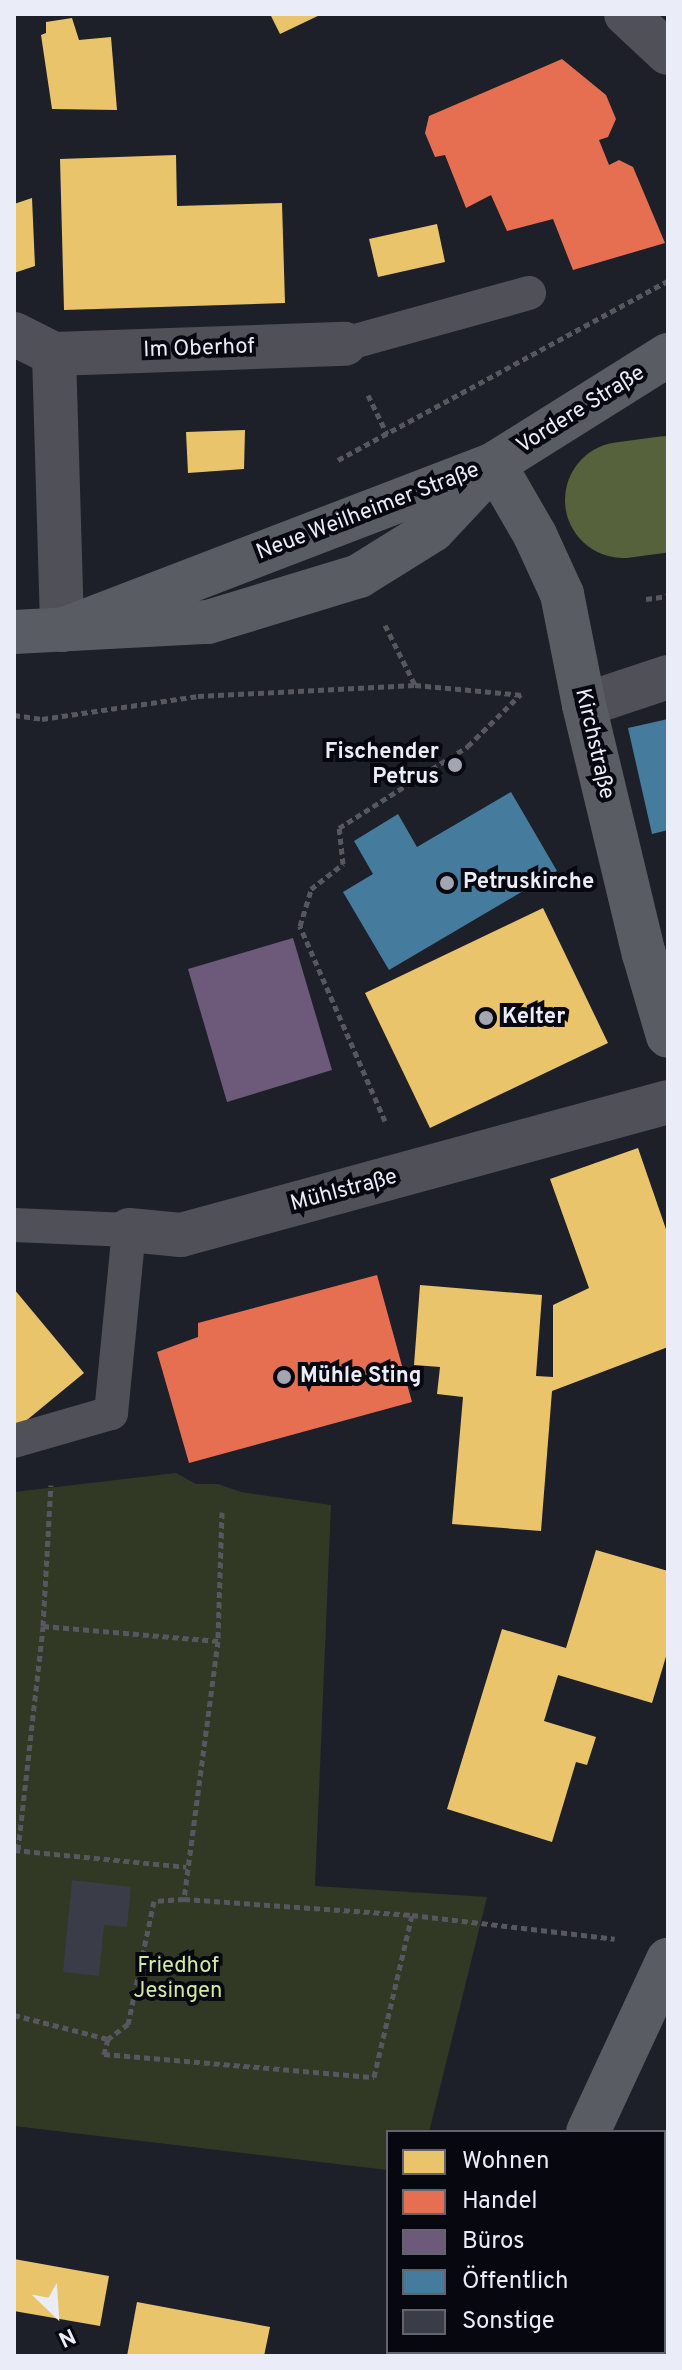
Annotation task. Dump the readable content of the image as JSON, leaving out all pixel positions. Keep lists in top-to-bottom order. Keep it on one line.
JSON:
{"streets":{"street":["Im Oberhof","Vordere Straße","Neue Weilheimer Straße","Kirchstraße","Mühlstraße"]},"crossings":[["Vordere Straße","Neue Weilheimer Straße"],["Vordere Straße","Kirchstraße"],["Neue Weilheimer Straße","Kirchstraße"]],"parks":["Friedhof Jesingen"],"places":["Fischender Petrus","Petruskirche","Kelter","Mühle Sting"],"legend":["Wohnen","Handel","Büros","Öffentlich","Sonstige"],"north":"bottom right"}
